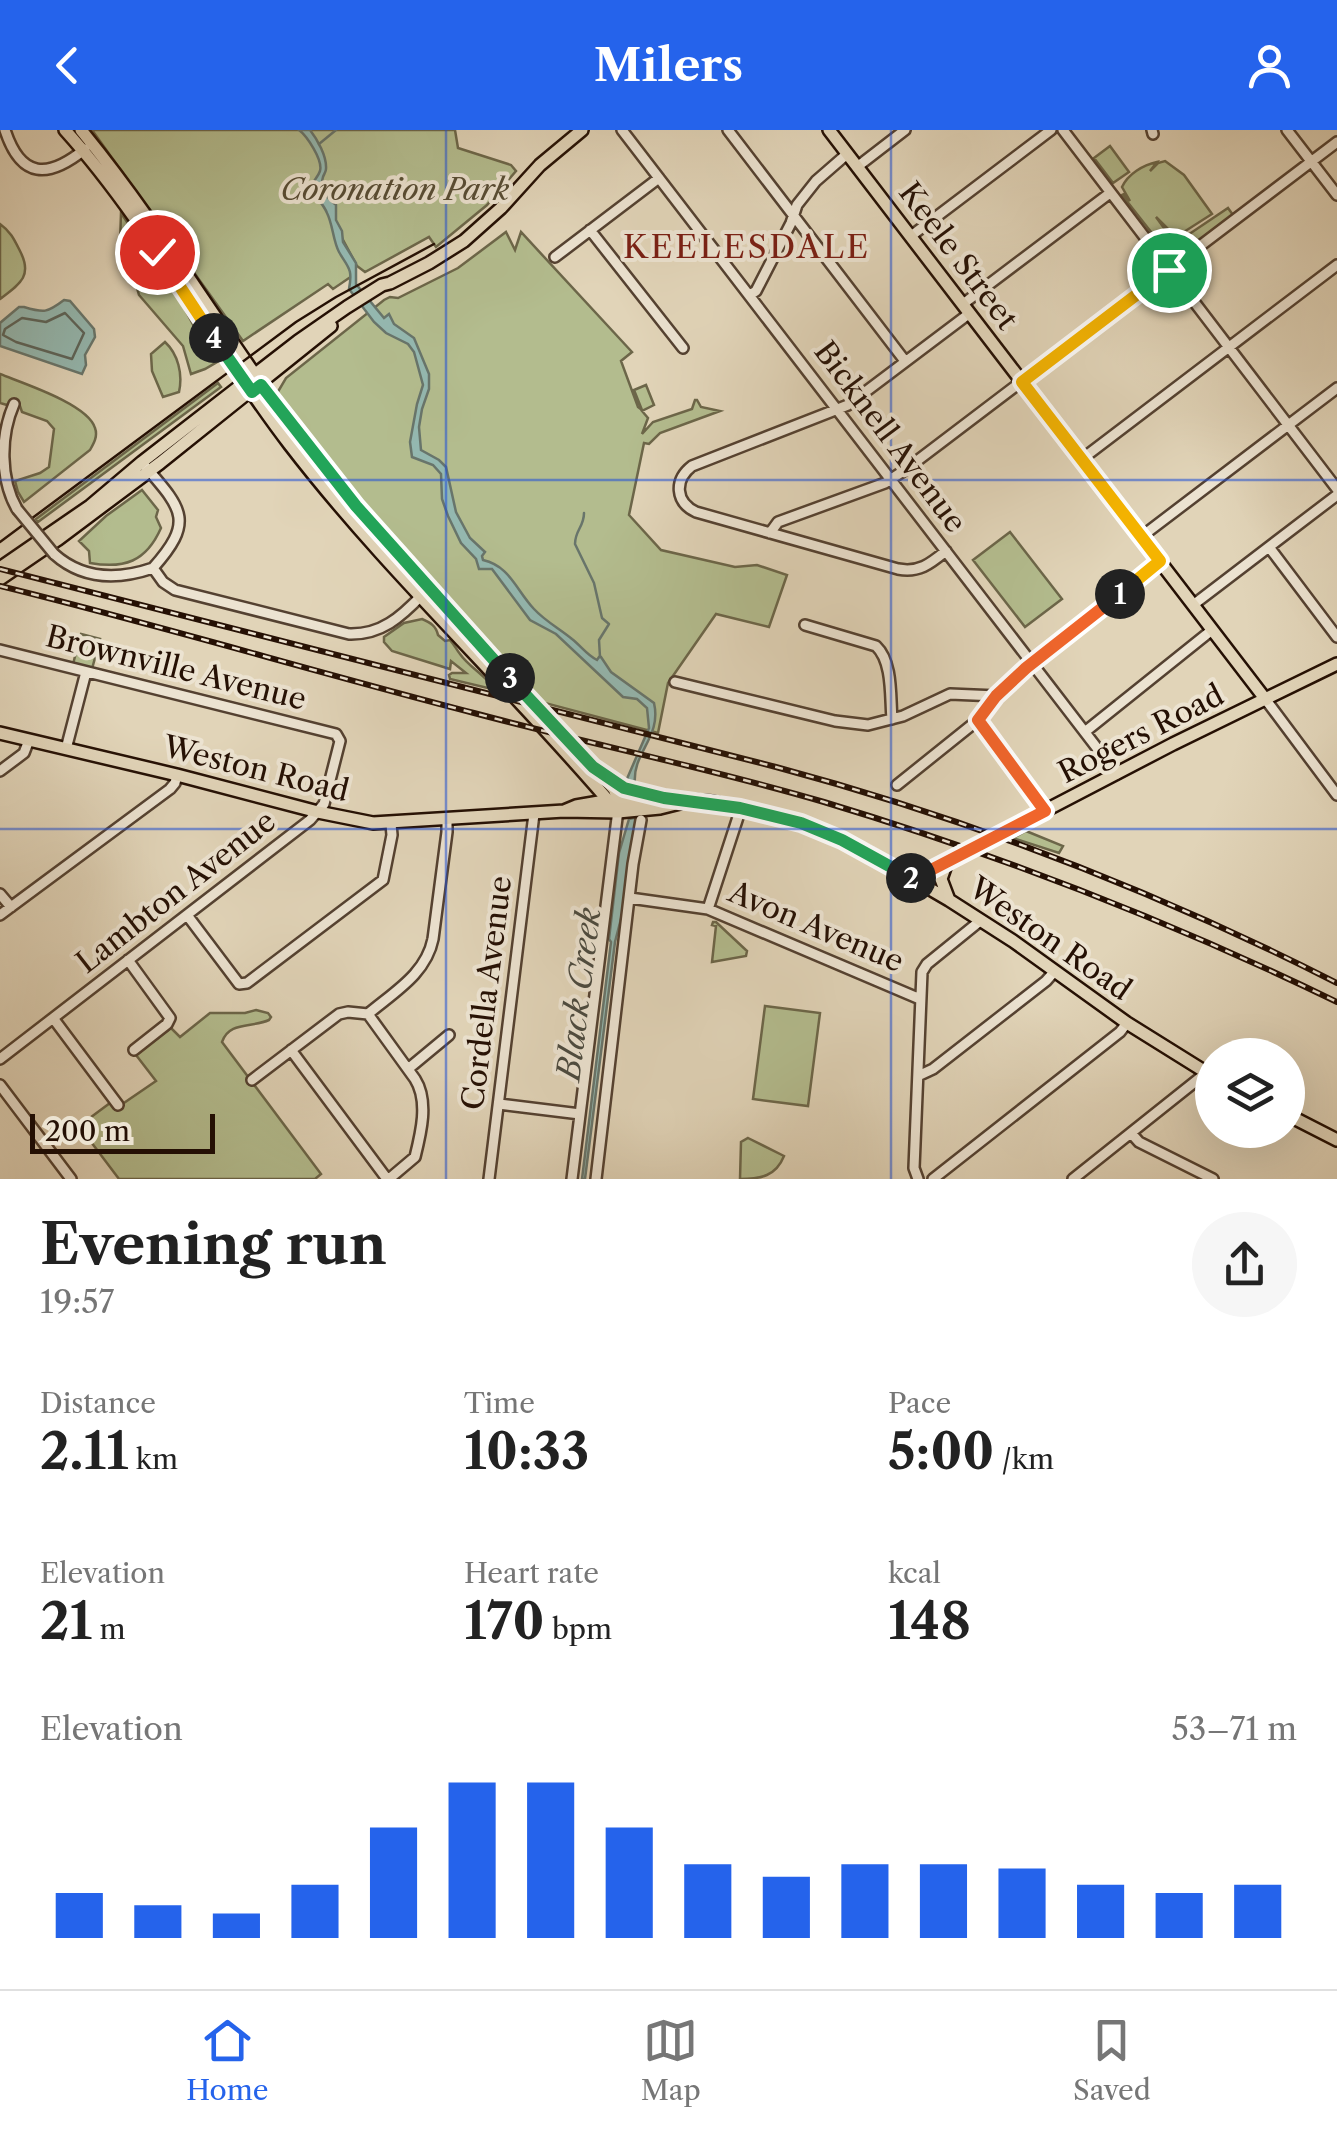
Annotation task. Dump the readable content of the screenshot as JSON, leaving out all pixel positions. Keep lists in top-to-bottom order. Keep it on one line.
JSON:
{"streets":{"main road":["Keele Street","Rogers Road","Weston Road"],"street":["Bicknell Avenue","Brownville Avenue","Lambton Avenue","Avon Avenue","Cordella Avenue"]},"crossings":[["Keele Street","Rogers Road"],["Bicknell Avenue","Rogers Road"],["Brownville Avenue","Lambton Avenue"],["Rogers Road","Weston Road"],["Weston Road","Lambton Avenue"],["Weston Road","Cordella Avenue"]],"districts":["KEELESDALE"],"water":["Black Creek"],"parks":["Coronation Park"],"scale_bar":"200 m","page":{"header":"Milers","pins":["4","1","3","2"],"scale":"200 m","heading":["Evening run","19:57"],"stats":[["Distance","2.11 km"],["Time","10:33"],["Pace","5:00 /km"],["Elevation","21 m"],["Heart rate","170 bpm"],["kcal","148"]],"chart":["Elevation","53–71 m"],"tabs":["Home","Map","Saved"]}}
